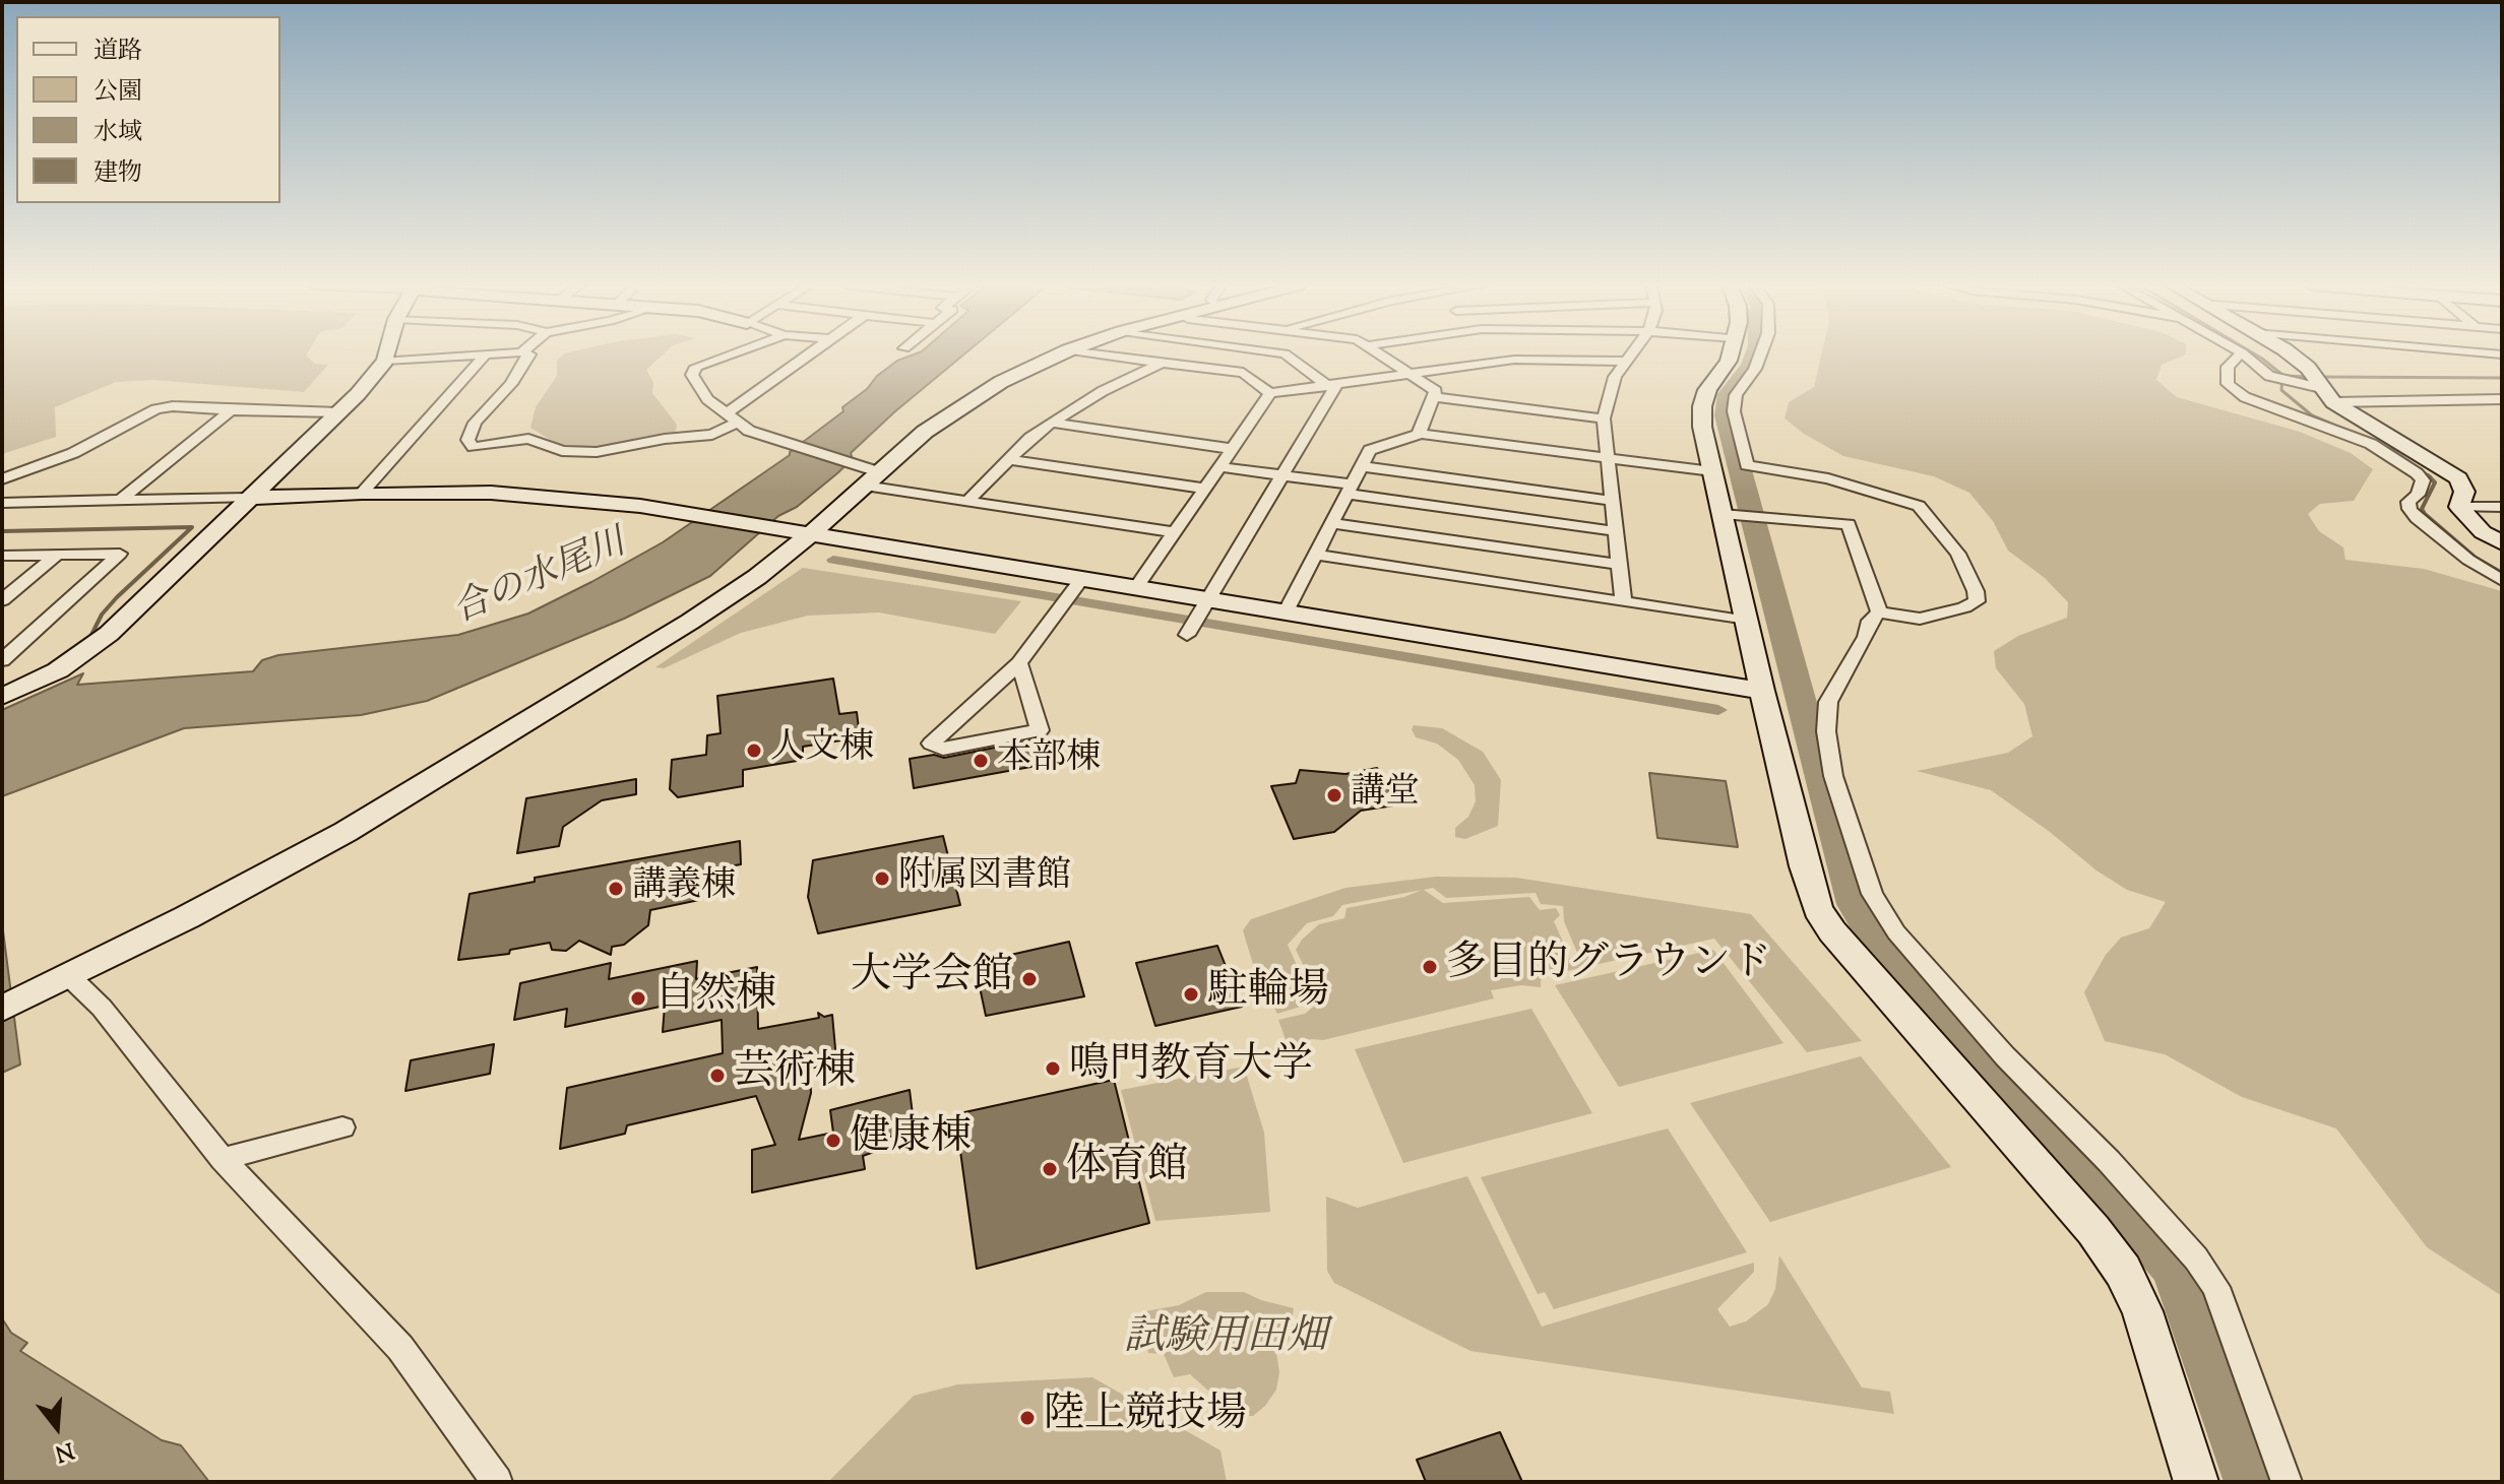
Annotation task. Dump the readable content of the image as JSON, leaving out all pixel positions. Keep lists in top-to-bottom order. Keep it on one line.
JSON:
{"water":["合の水尾川"],"parks":["試験用田畑"],"places":["人文棟","本部棟","講堂","附属図書館","講義棟","多目的グラウンド","大学会館","駐輪場","自然棟","鳴門教育大学","芸術棟","健康棟","体育館","陸上競技場"],"legend":["道路","公園","水域","建物"],"north":"bottom"}
